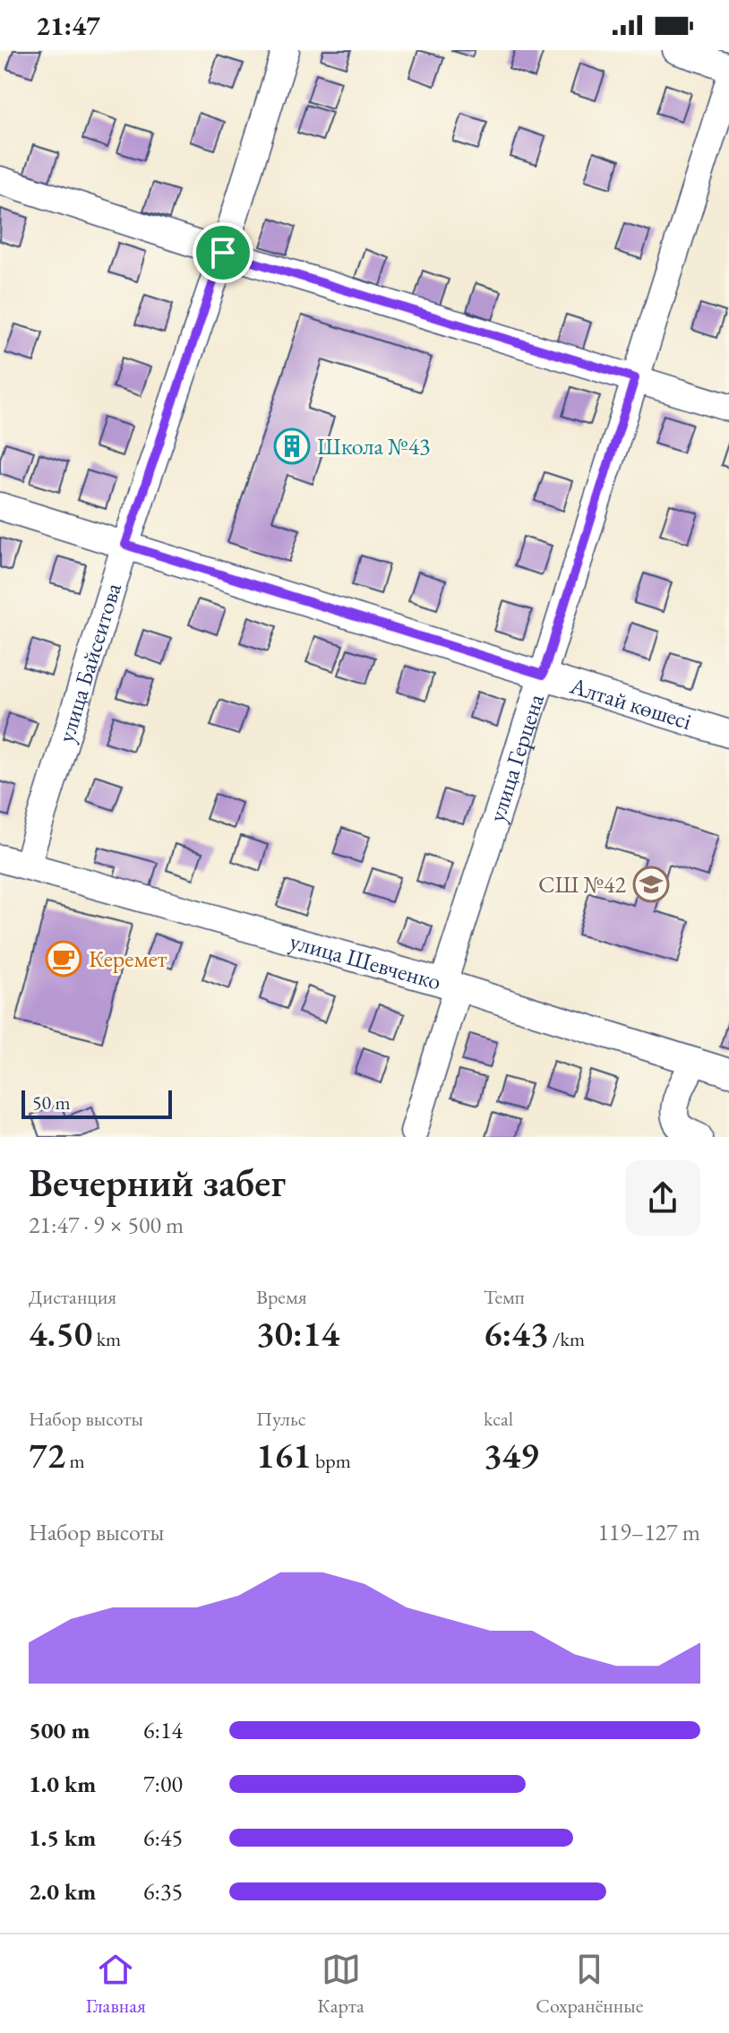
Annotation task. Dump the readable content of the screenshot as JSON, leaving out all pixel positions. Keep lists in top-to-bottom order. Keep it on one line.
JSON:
{"streets":{"street":["улица Байсеитова","Алтай көшесі","улица Герцена","улица Шевченко"]},"crossings":[["улица Байсеитова","Алтай көшесі"],["улица Байсеитова","улица Шевченко"],["Алтай көшесі","улица Герцена"],["улица Герцена","улица Шевченко"]],"places":{"building":["Школа №43"],"school or university":["СШ №42"],"cafe":["Керемет"]},"scale_bar":"50 m","page":{"status":"21:47","scale":"50 m","heading":["Вечерний забег","21:47 · 9 × 500 m"],"stats":[["Дистанция","4.50 km"],["Время","30:14"],["Темп","6:43 /km"],["Набор высоты","72 m"],["Пульс","161 bpm"],["kcal","349"]],"chart":["Набор высоты","119–127 m"],"list":[{"name":"500 m","note":"6:14"},{"name":"1.0 km","note":"7:00"},{"name":"1.5 km","note":"6:45"},{"name":"2.0 km","note":"6:35"}],"tabs":["Главная","Карта","Сохранённые"]}}
